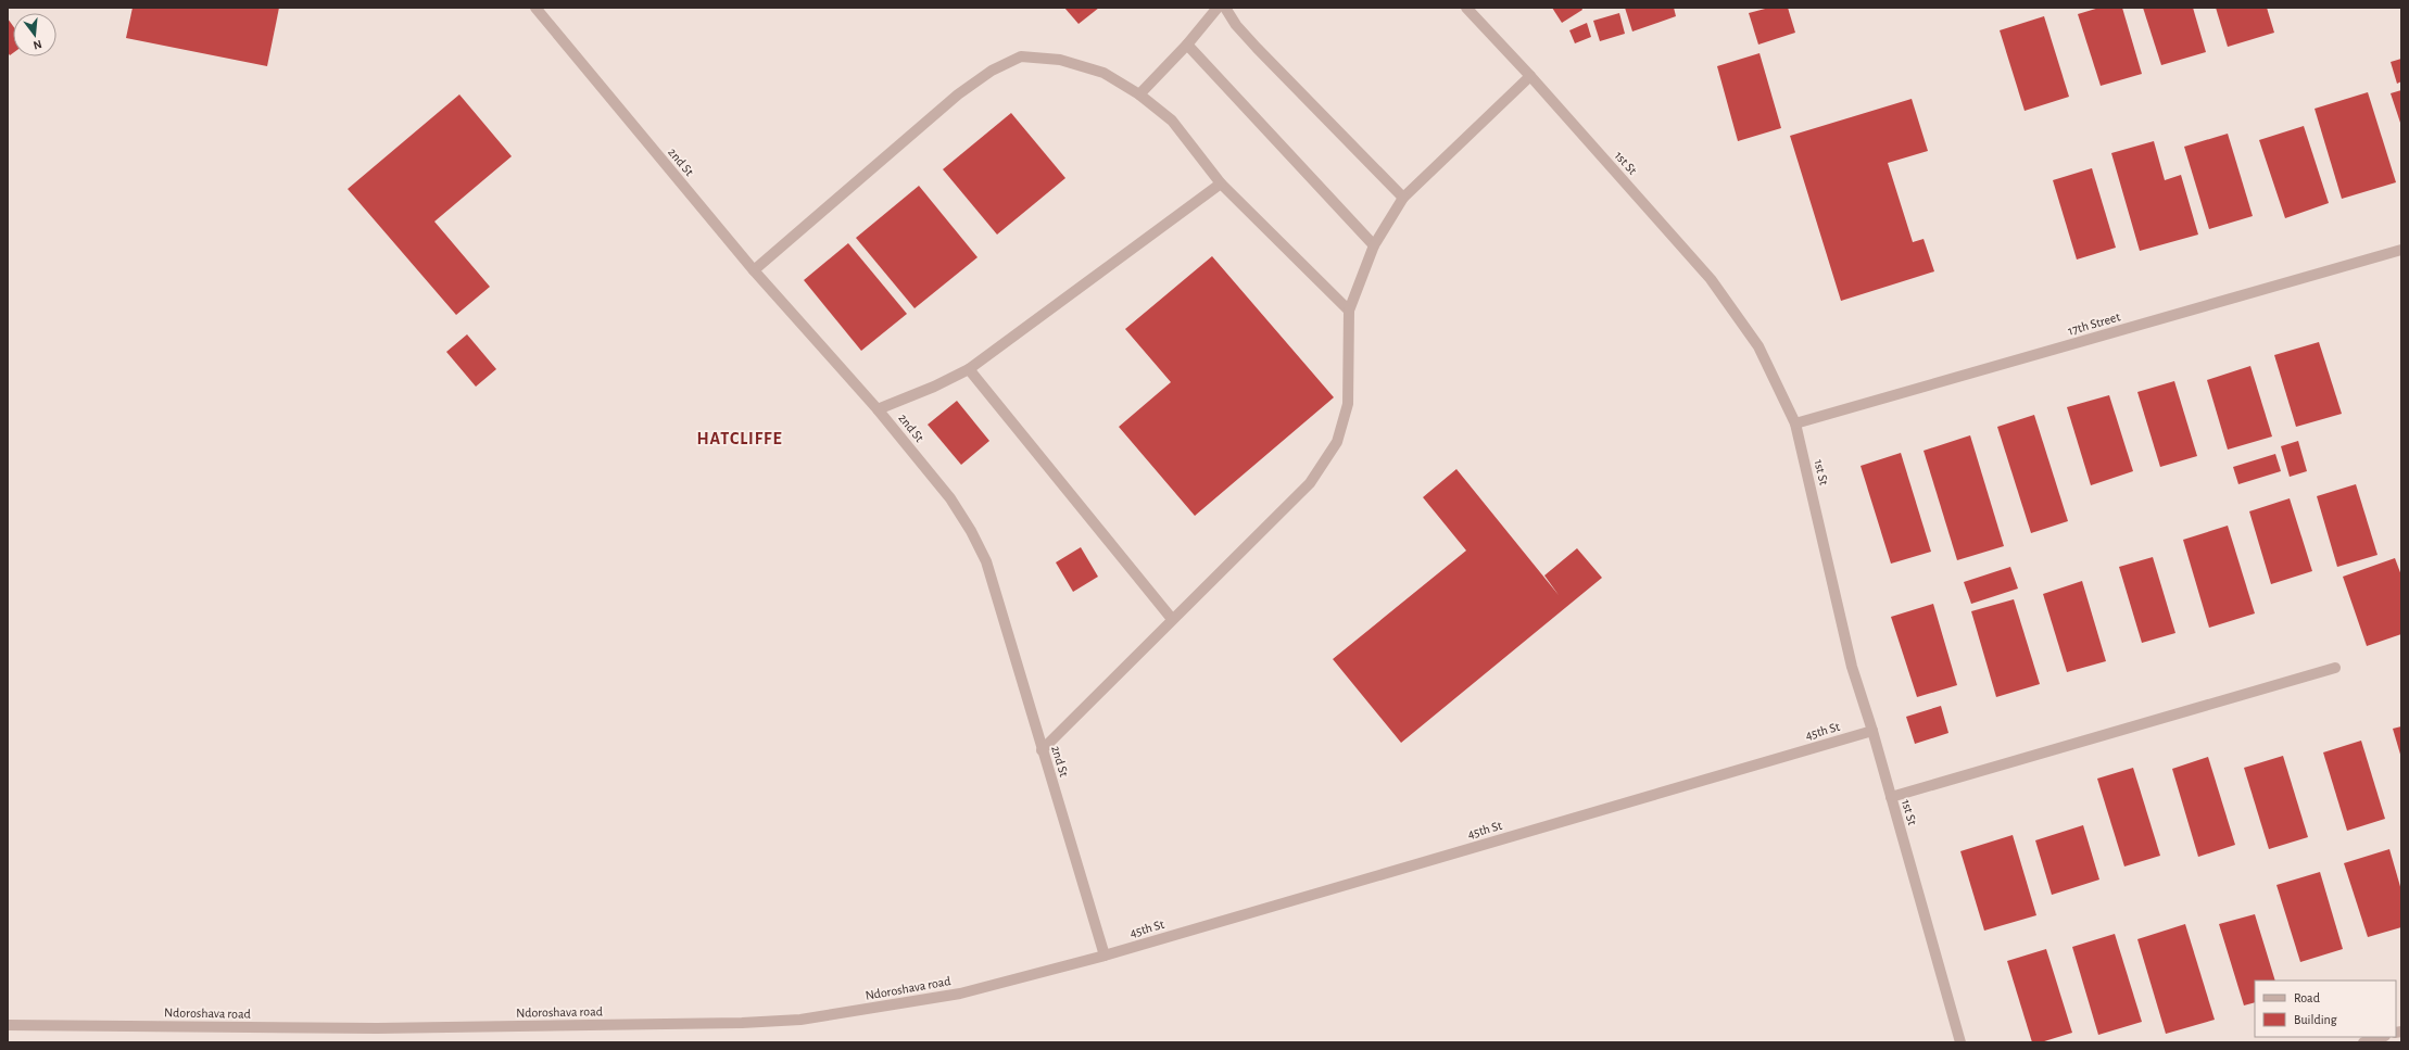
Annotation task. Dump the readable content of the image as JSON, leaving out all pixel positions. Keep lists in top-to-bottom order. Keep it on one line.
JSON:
{"streets":{"street":["2nd St","1st St","17th Street","45th St","Ndoroshava road"]},"crossings":[["2nd St","45th St"],["2nd St","Ndoroshava road"],["1st St","17th Street"],["1st St","45th St"],["45th St","Ndoroshava road"]],"districts":["HATCLIFFE"],"legend":["Road","Building"],"north":"bottom"}
